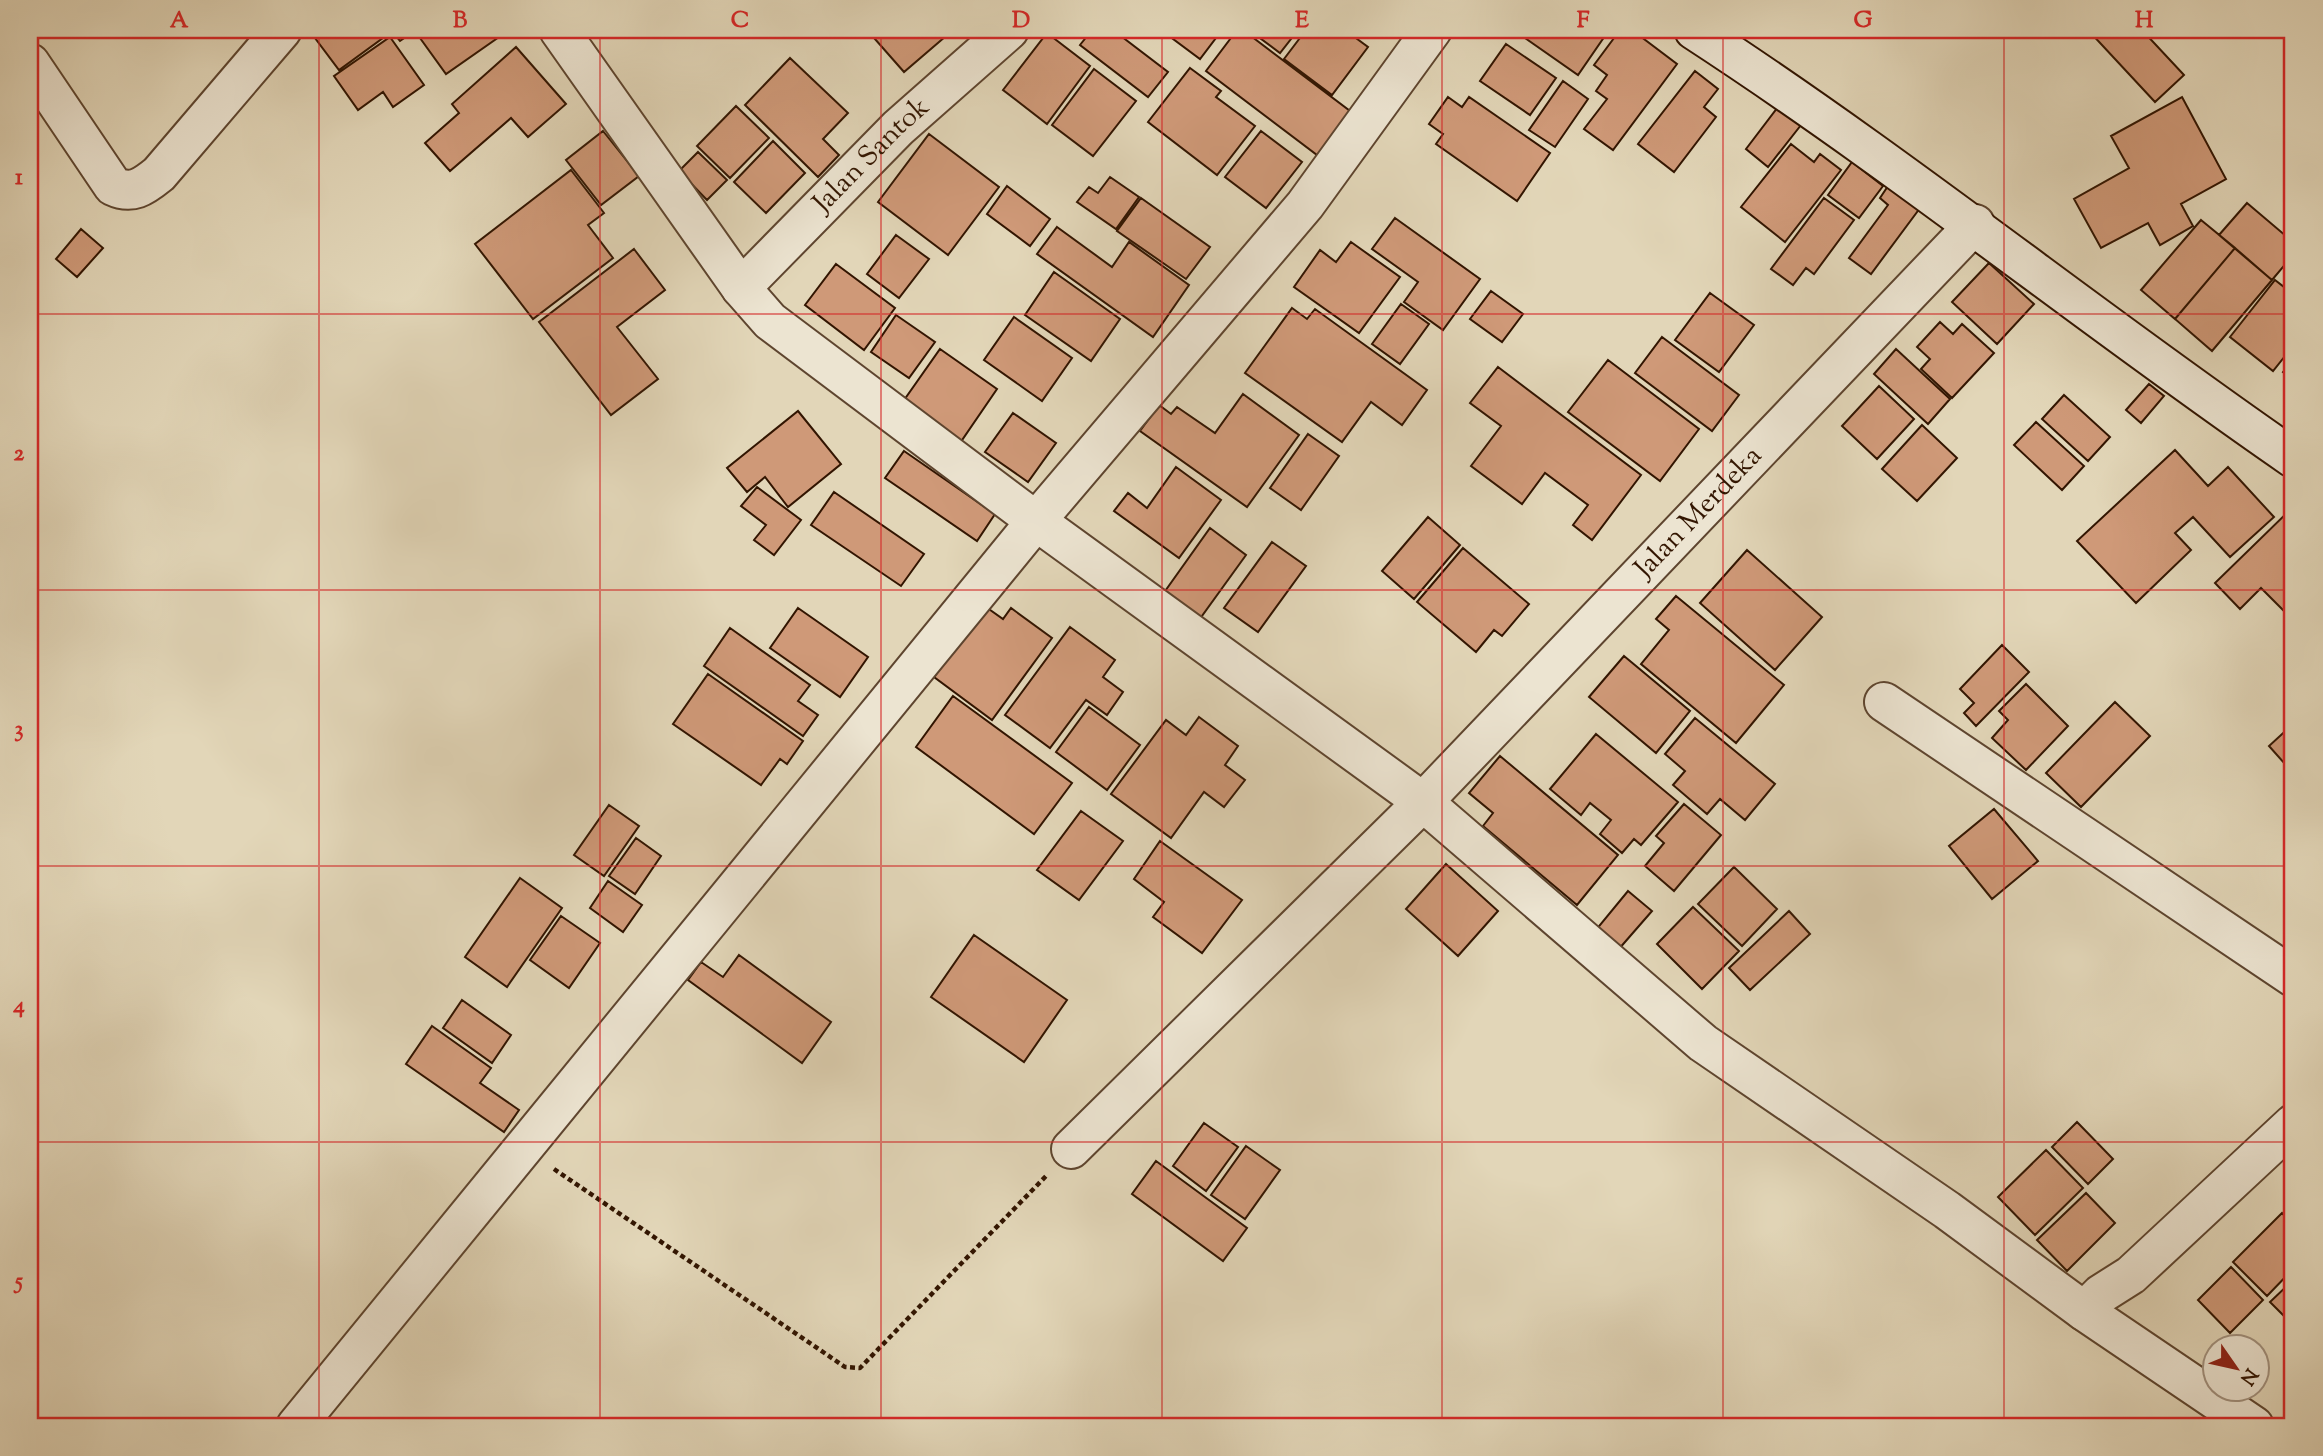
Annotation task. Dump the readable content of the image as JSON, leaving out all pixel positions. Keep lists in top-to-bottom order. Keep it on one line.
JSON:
{"streets":{"street":["Jalan Santok","Jalan Merdeka"]},"north":"bottom right","grid":{"columns":["A","B","C","D","E","F","G","H"],"rows":["1","2","3","4","5"]}}
